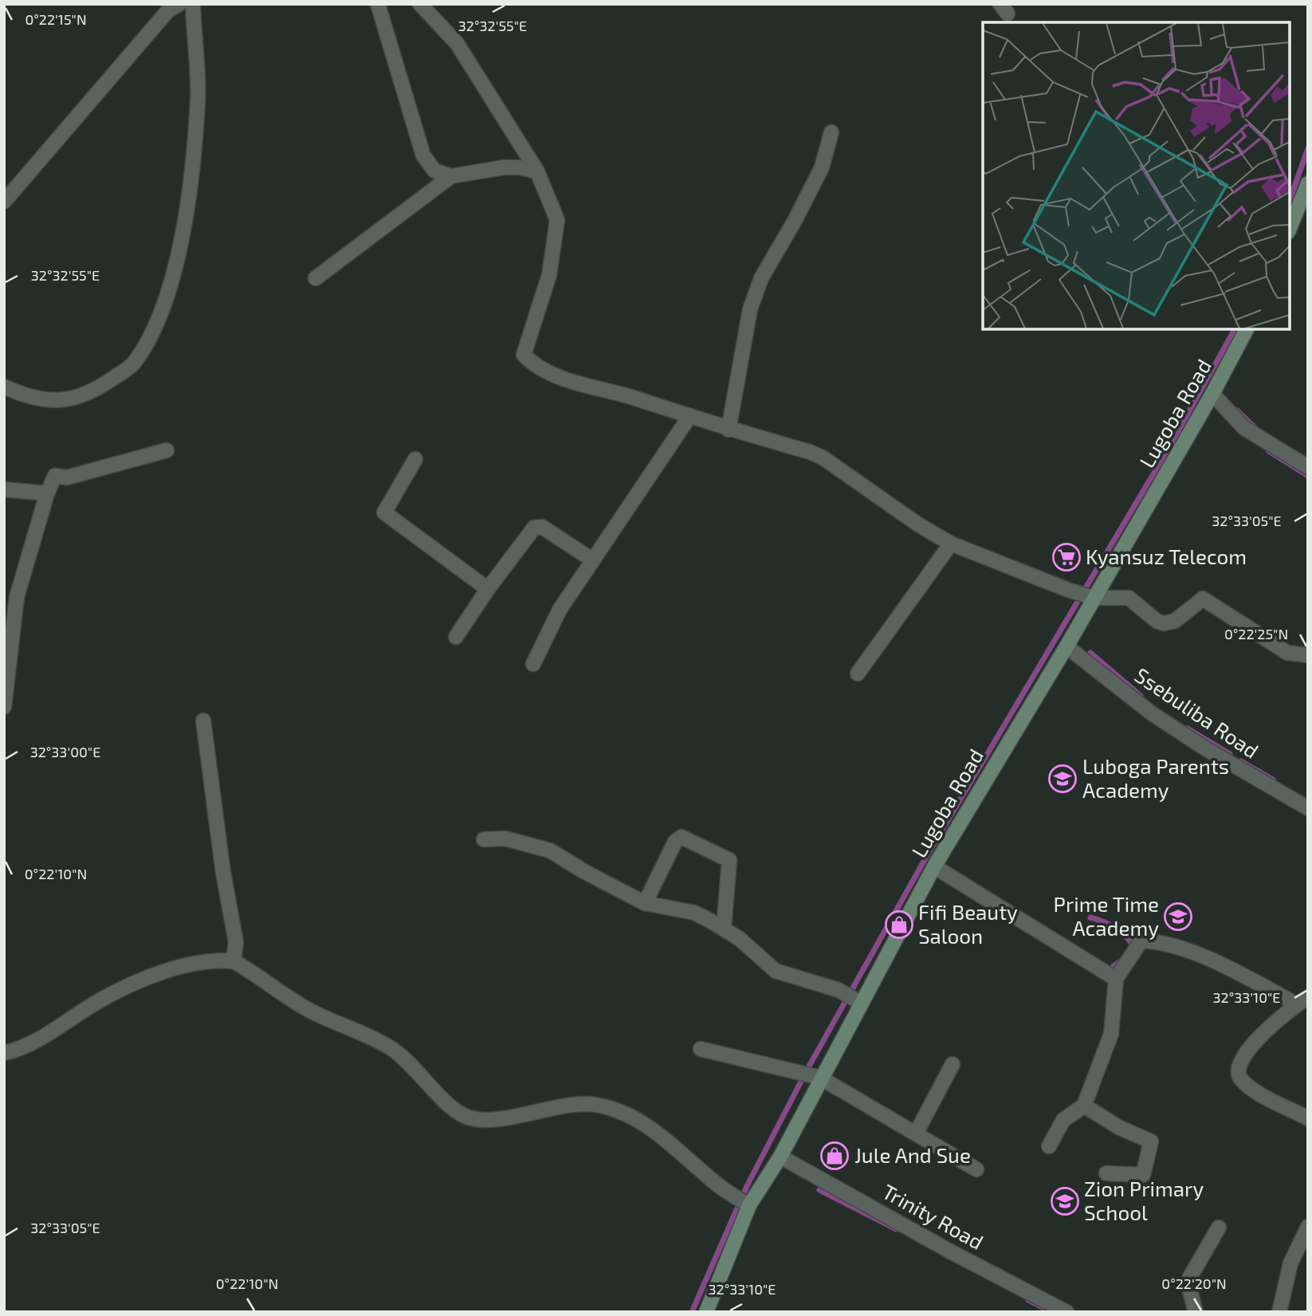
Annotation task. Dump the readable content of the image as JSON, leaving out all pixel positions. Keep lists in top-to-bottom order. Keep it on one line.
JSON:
{"streets":{"street":["Lugoba Road","Ssebuliba Road","Trinity Road"]},"crossings":[["Lugoba Road","Ssebuliba Road"],["Lugoba Road","Trinity Road"]],"places":{"supermarket":["Kyansuz Telecom"],"school or university":["Luboga Parents Academy","Prime Time Academy","Zion Primary School"],"shop":["Fifi Beauty Saloon","Jule And Sue"]},"coordinates":["0°22'15\"N","32°32'55\"E","32°33'05\"E","0°22'25\"N","32°33'00\"E","0°22'10\"N","32°33'10\"E","0°22'20\"N"]}
